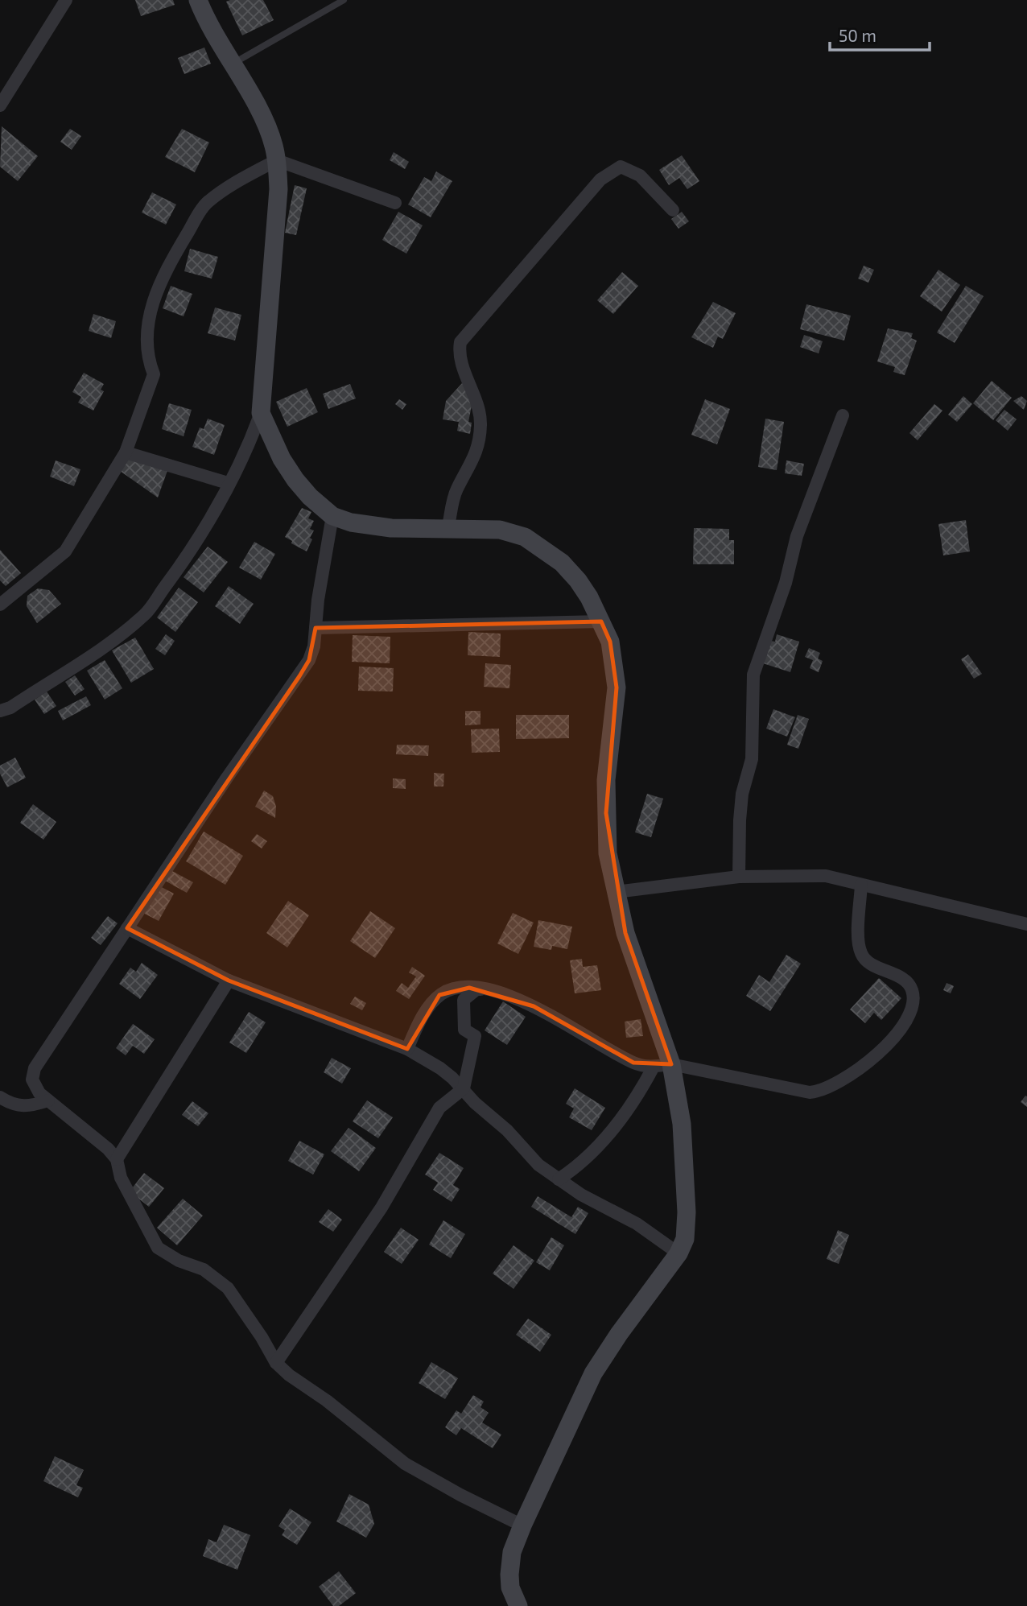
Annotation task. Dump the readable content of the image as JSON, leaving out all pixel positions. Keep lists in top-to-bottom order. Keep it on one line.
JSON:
{"scale_bar":"50 m"}
